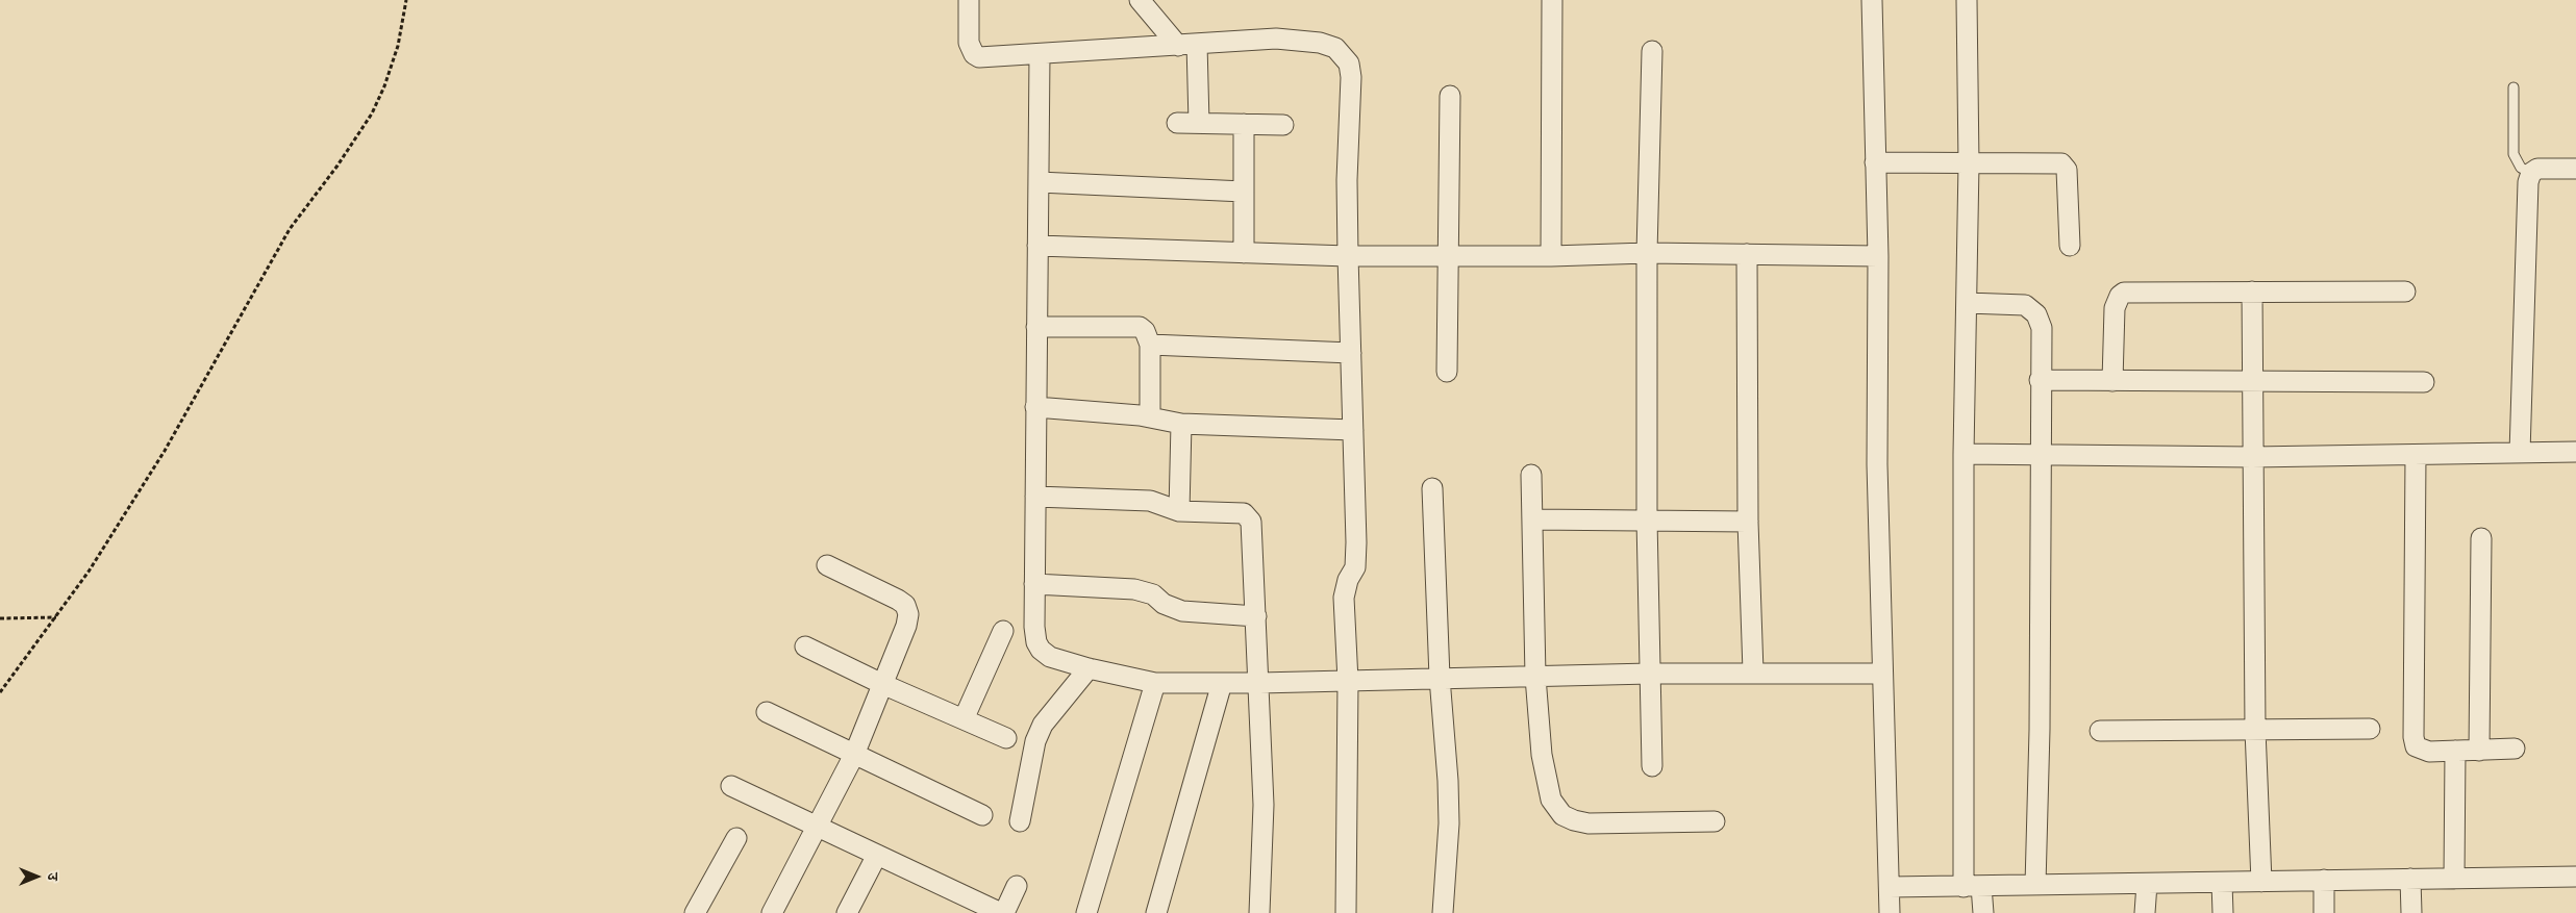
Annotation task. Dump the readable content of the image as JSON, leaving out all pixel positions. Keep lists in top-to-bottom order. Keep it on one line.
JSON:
{"north":"right"}
